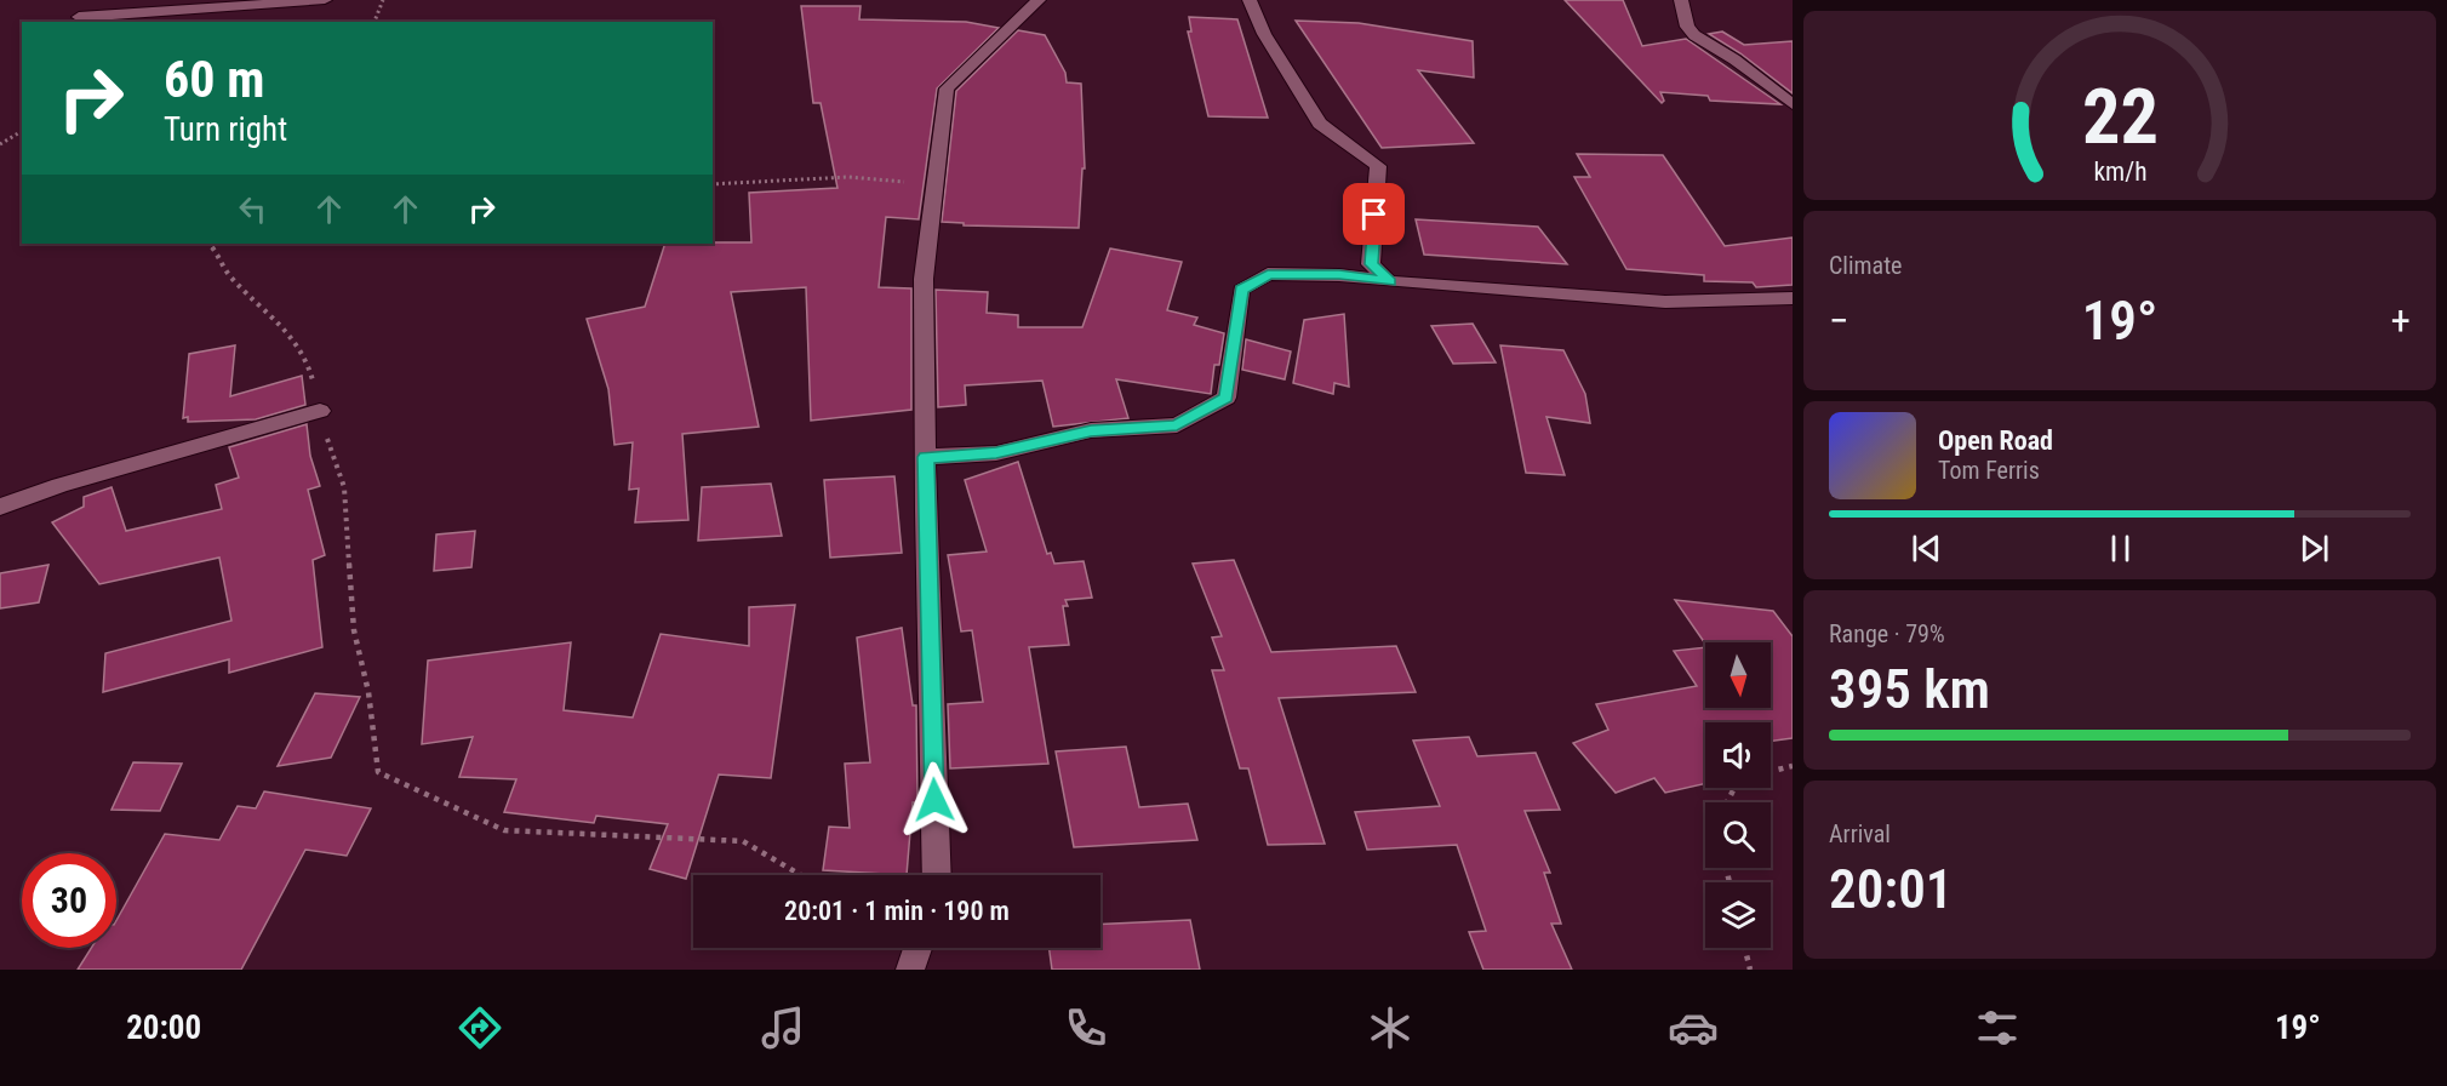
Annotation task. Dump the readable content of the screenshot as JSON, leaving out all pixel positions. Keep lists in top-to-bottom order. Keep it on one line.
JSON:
{"north":"bottom","page":{"turn":["60 m","Turn right"],"tile":["Climate",["Range · 79%","395 km"],["Arrival","20:01"]],"heat":["−","19°","+"],"song":["Open Road","Tom Ferris"],"limit":"30","trip":"20:01 · 1 min · 190 m","tabs":["20:00","19°"],"gauge":["22","km/h"]}}
